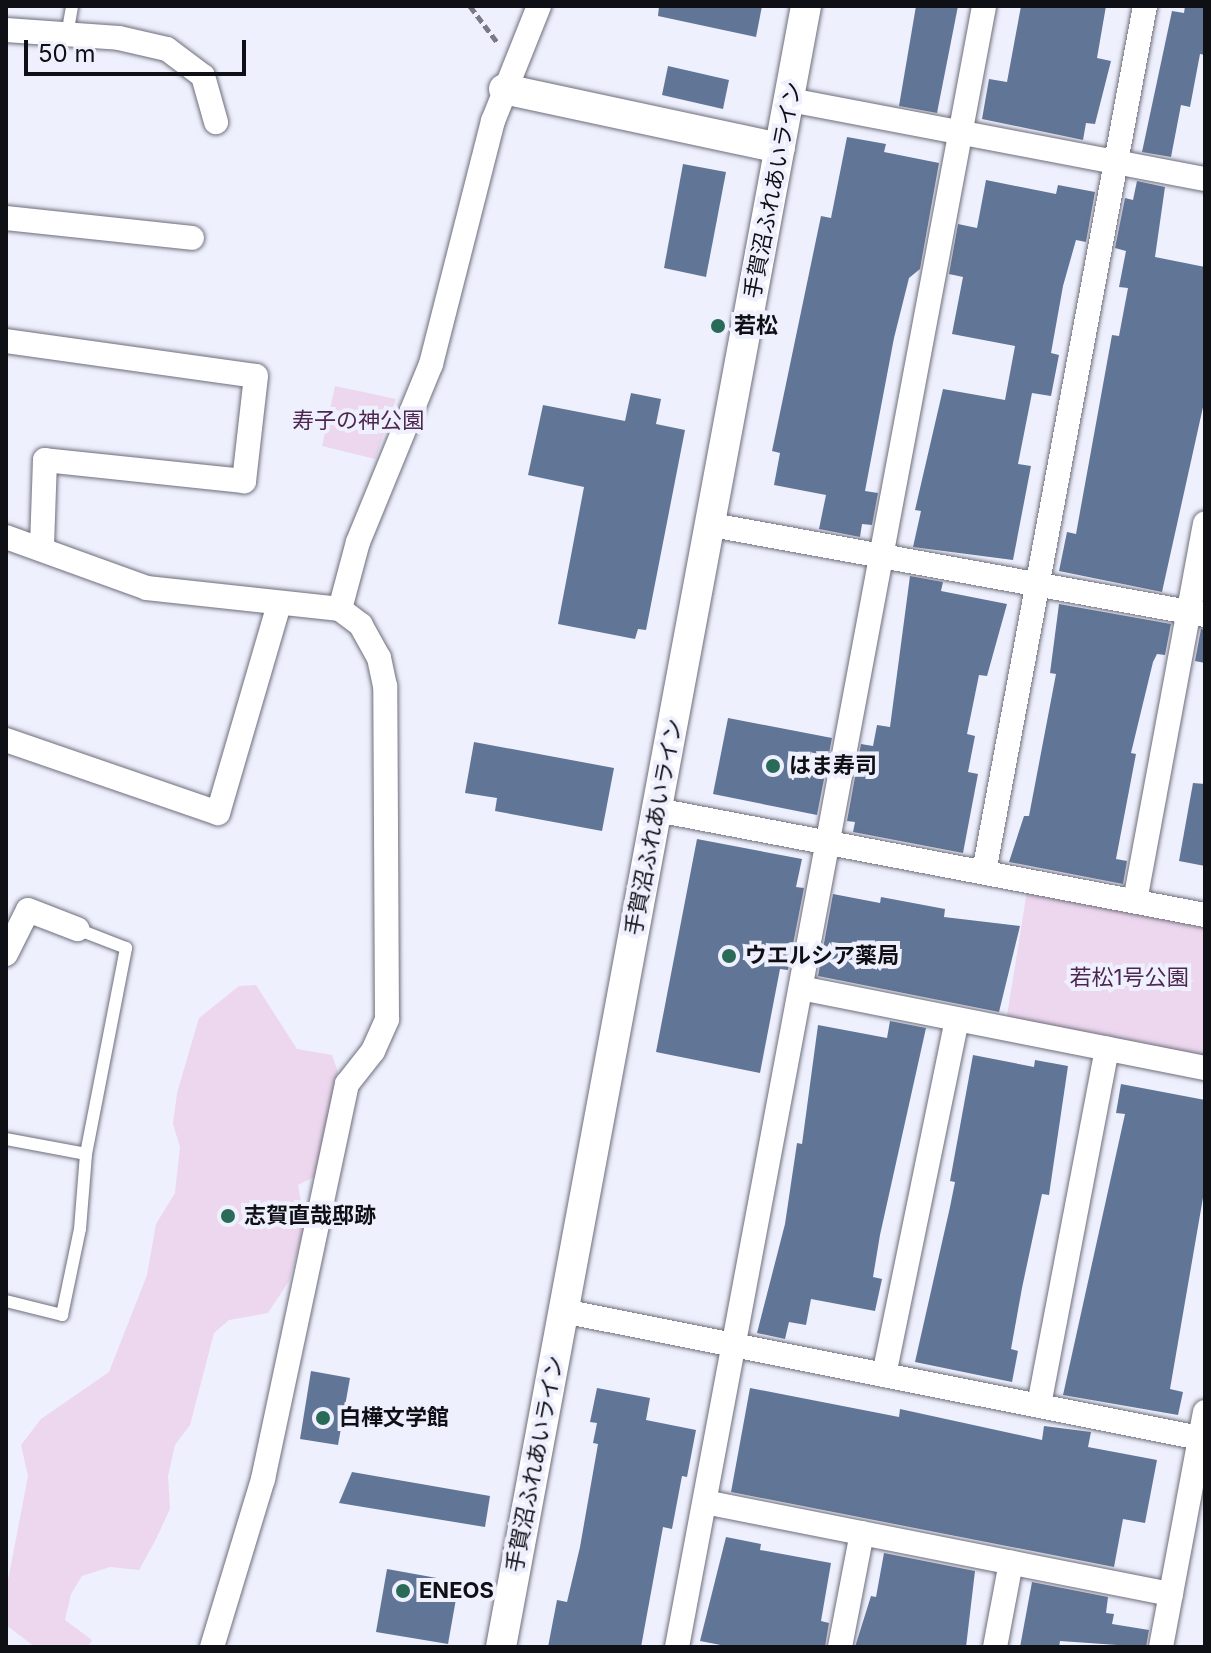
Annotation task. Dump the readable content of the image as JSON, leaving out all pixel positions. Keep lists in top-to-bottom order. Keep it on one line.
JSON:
{"streets":{"street":["手賀沼ふれあいライン"]},"parks":["寿子の神公園","若松1号公園"],"places":["若松","はま寿司","ウエルシア薬局","志賀直哉邸跡","白樺文学館","ENEOS"],"scale_bar":"50 m"}
